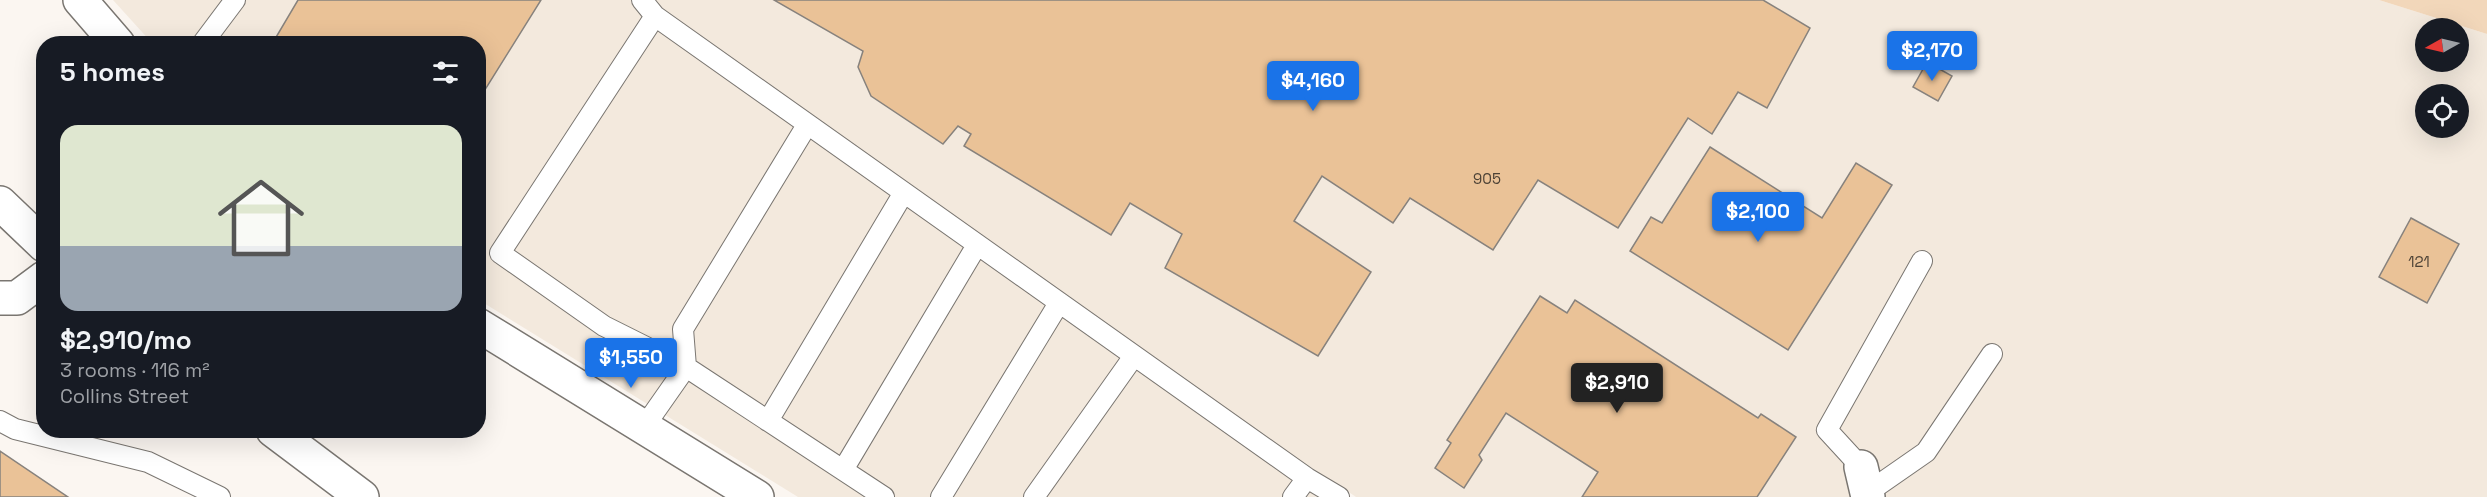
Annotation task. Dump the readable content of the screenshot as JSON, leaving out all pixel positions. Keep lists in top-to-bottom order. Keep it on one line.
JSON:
{"house_numbers":["905","121"],"north":"left","page":{"price":["$2,170","$4,160","$2,100","$1,550","$2,910"],"heading":"5 homes","list":[{"name":"$2,910/mo","note":"3 rooms · 116 m² · Collins Street"}]}}
